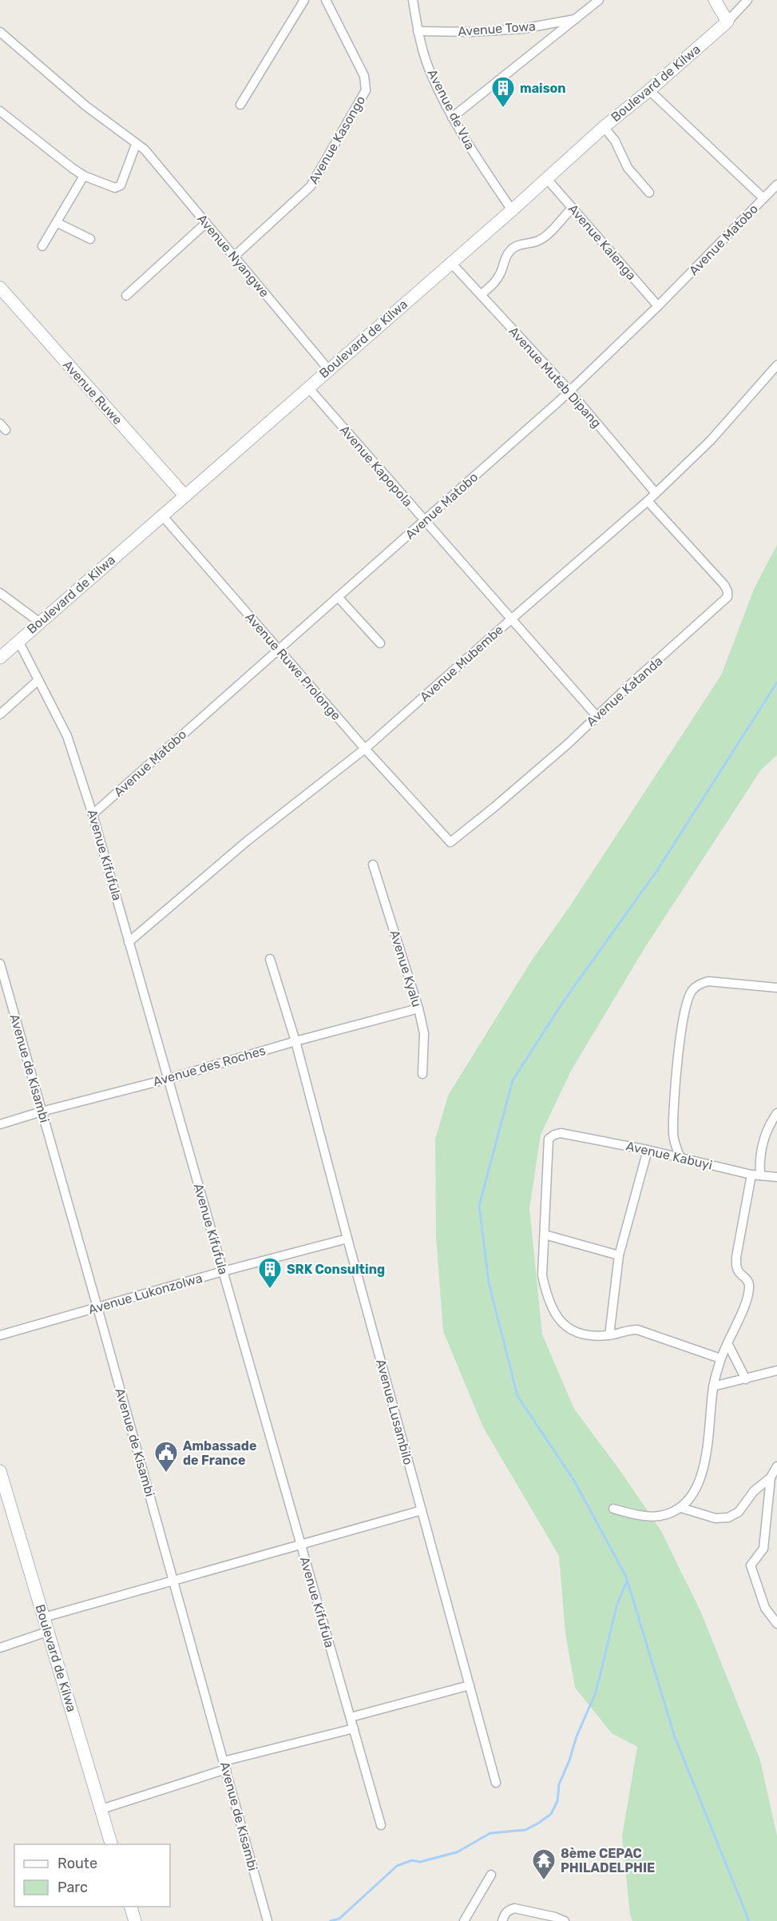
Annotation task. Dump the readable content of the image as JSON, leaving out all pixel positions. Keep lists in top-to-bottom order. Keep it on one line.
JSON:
{"streets":{"street":["Avenue Towa","Boulevard de Kilwa","Avenue de Vua","Avenue Kasongo","Avenue Matobo","Avenue Kalenga","Avenue Nyangwe","Avenue Muteb Dipang","Avenue Ruwe","Avenue Kapopola","Avenue Mubembe","Avenue Ruwe Prolonge","Avenue Katanda","Avenue Kifufula","Avenue Kyalu","Avenue des Roches","Avenue de Kisambi","Avenue Kabuyi","Avenue Lukonzolwa","Avenue Lusambilo"]},"crossings":[["Avenue Towa","Avenue de Vua"],["Boulevard de Kilwa","Avenue de Vua"],["Boulevard de Kilwa","Avenue Kalenga"],["Boulevard de Kilwa","Avenue Nyangwe"],["Boulevard de Kilwa","Avenue Muteb Dipang"],["Boulevard de Kilwa","Avenue Ruwe"],["Boulevard de Kilwa","Avenue Kapopola"],["Boulevard de Kilwa","Avenue Ruwe Prolonge"],["Boulevard de Kilwa","Avenue Kifufula"],["Avenue Kasongo","Avenue Nyangwe"],["Avenue Matobo","Avenue Kalenga"],["Avenue Matobo","Avenue Muteb Dipang"],["Avenue Matobo","Avenue Kapopola"],["Avenue Matobo","Avenue Ruwe Prolonge"],["Avenue Matobo","Avenue Kifufula"],["Avenue Muteb Dipang","Avenue Mubembe"],["Avenue Kapopola","Avenue Mubembe"],["Avenue Kapopola","Avenue Katanda"],["Avenue Mubembe","Avenue Ruwe Prolonge"],["Avenue Mubembe","Avenue Katanda"],["Avenue Mubembe","Avenue Kifufula"],["Avenue Ruwe Prolonge","Avenue Katanda"],["Avenue Kifufula","Avenue des Roches"],["Avenue Kifufula","Avenue Lukonzolwa"],["Avenue Kyalu","Avenue des Roches"],["Avenue des Roches","Avenue de Kisambi"],["Avenue des Roches","Avenue Lusambilo"],["Avenue de Kisambi","Avenue Lukonzolwa"],["Avenue Lukonzolwa","Avenue Lusambilo"]],"places":{"building":["maison","SRK Consulting"],"public building":["Ambassade de France"],"temple":["8ème CEPAC PHILADELPHIE"]},"legend":["Route","Parc"]}
